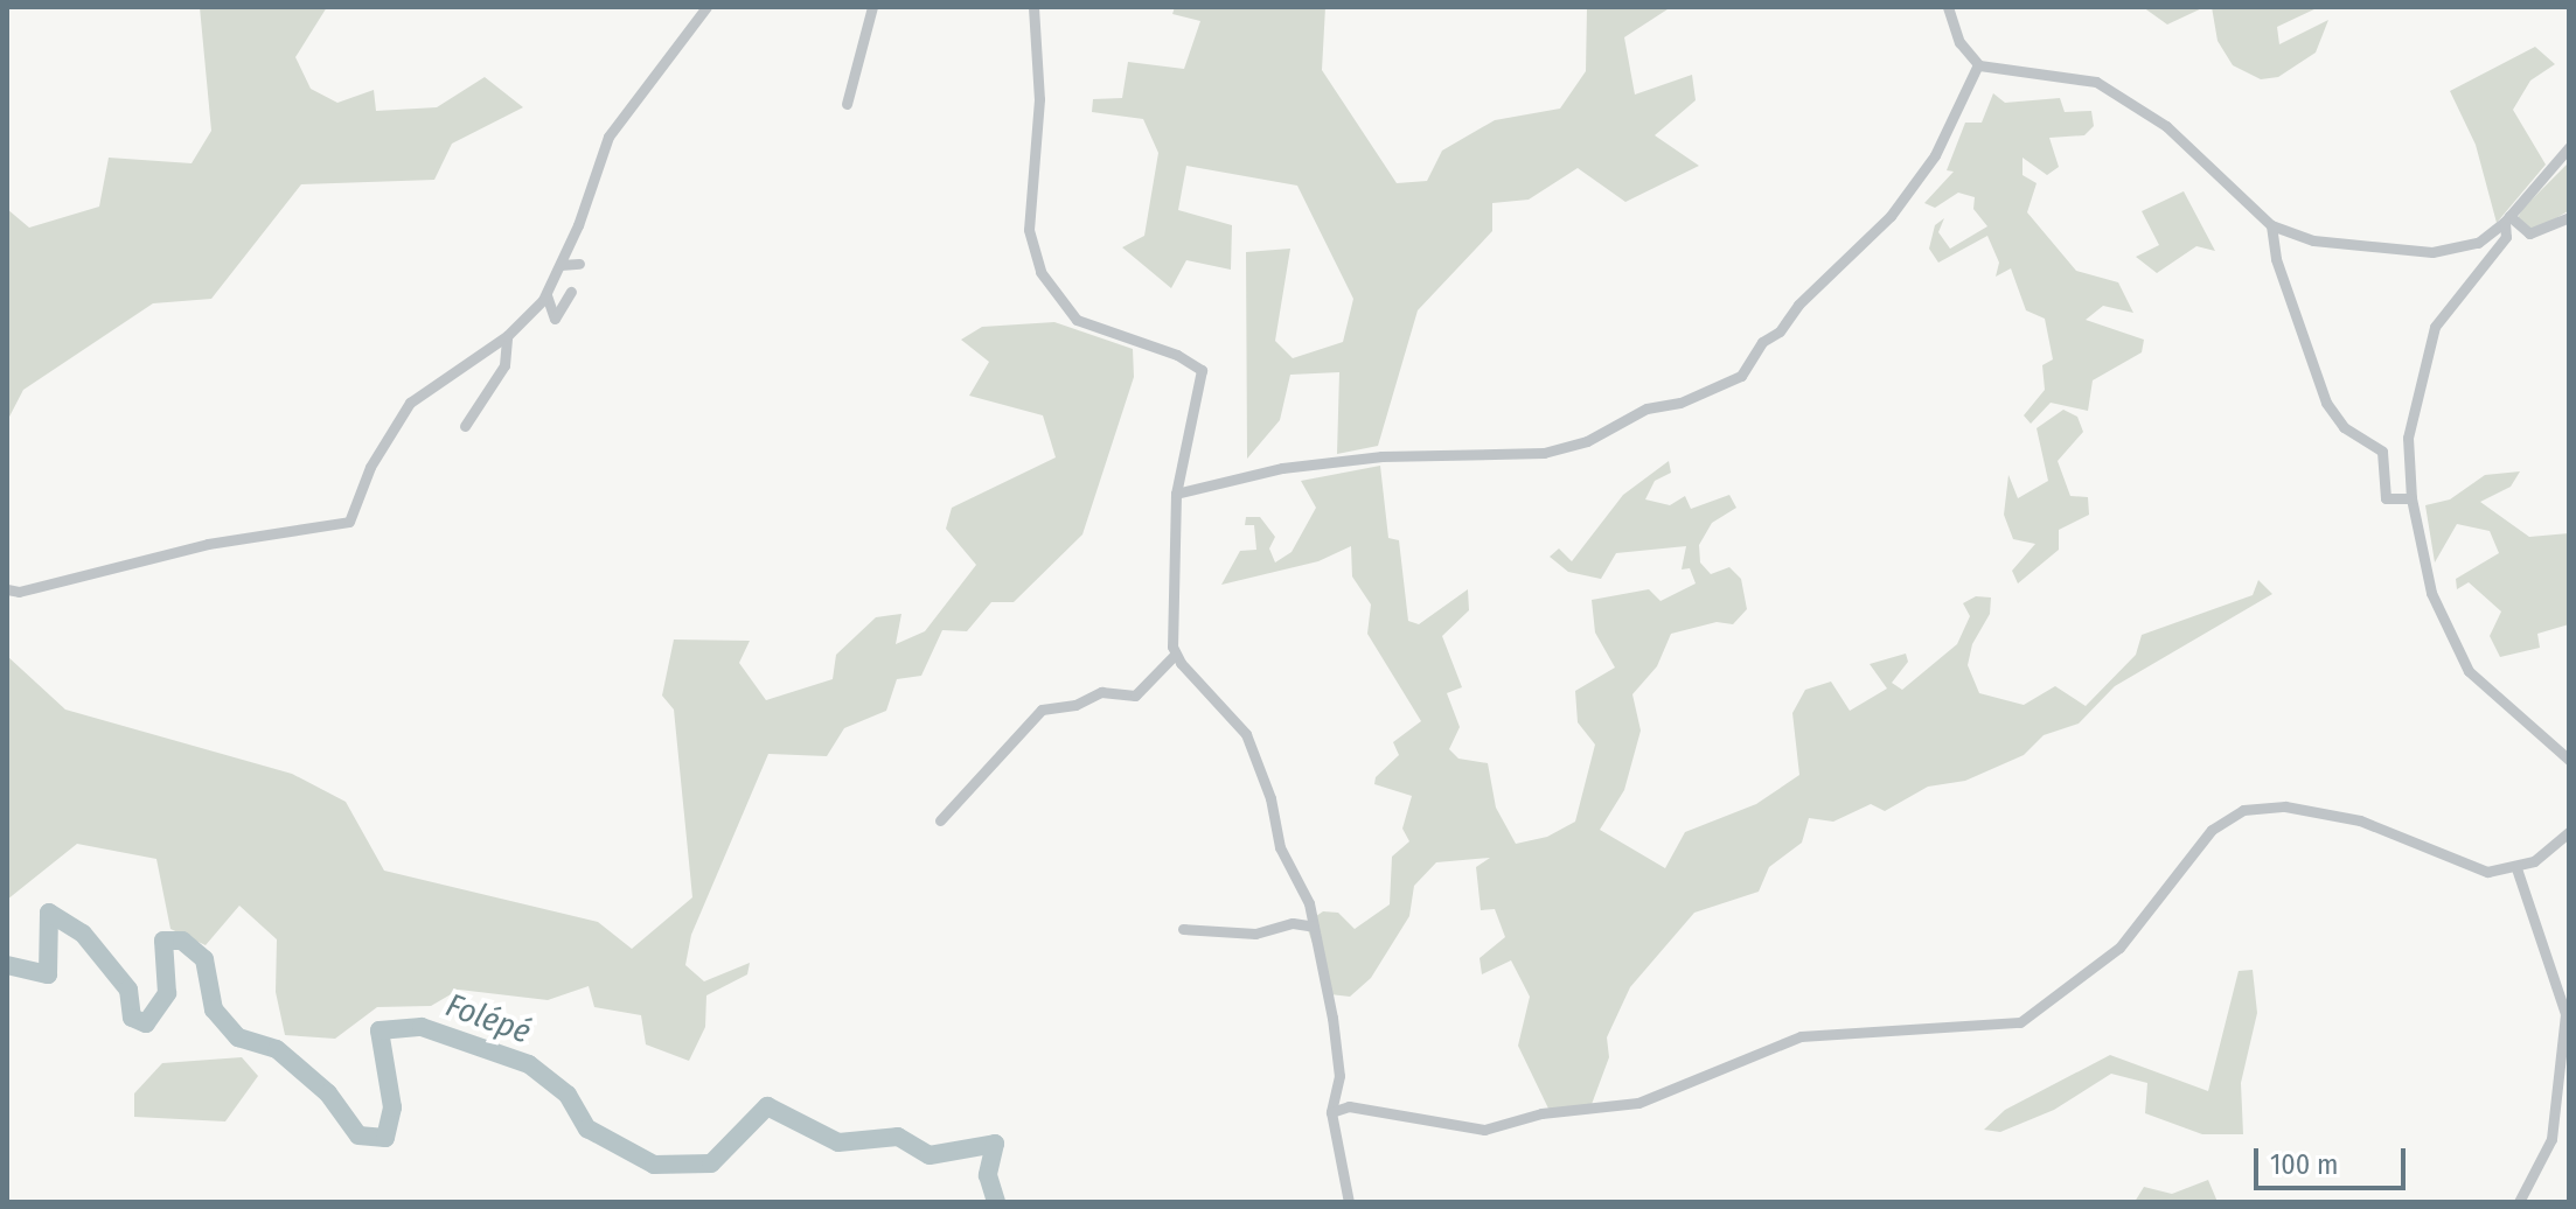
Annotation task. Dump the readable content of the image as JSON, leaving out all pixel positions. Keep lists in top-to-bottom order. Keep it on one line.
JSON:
{"water":["Folépé"],"scale_bar":"100 m"}
